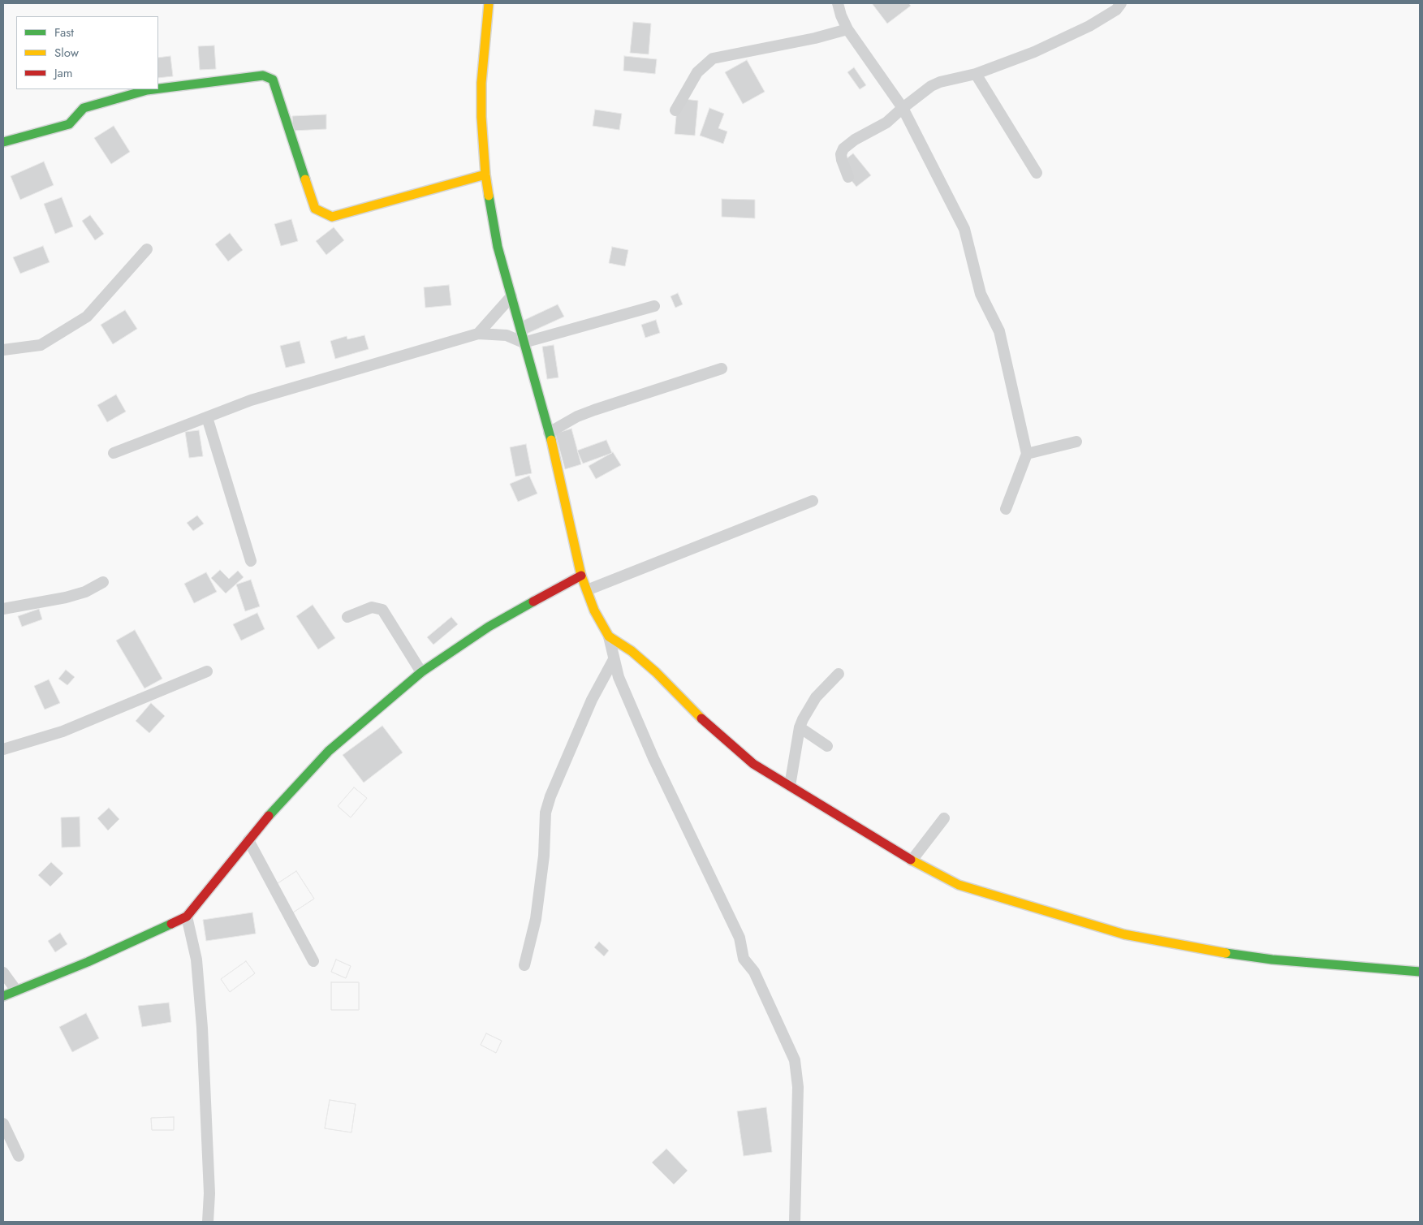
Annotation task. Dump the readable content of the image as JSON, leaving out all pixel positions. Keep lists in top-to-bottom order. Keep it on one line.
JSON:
{"legend":["Fast","Slow","Jam"]}
